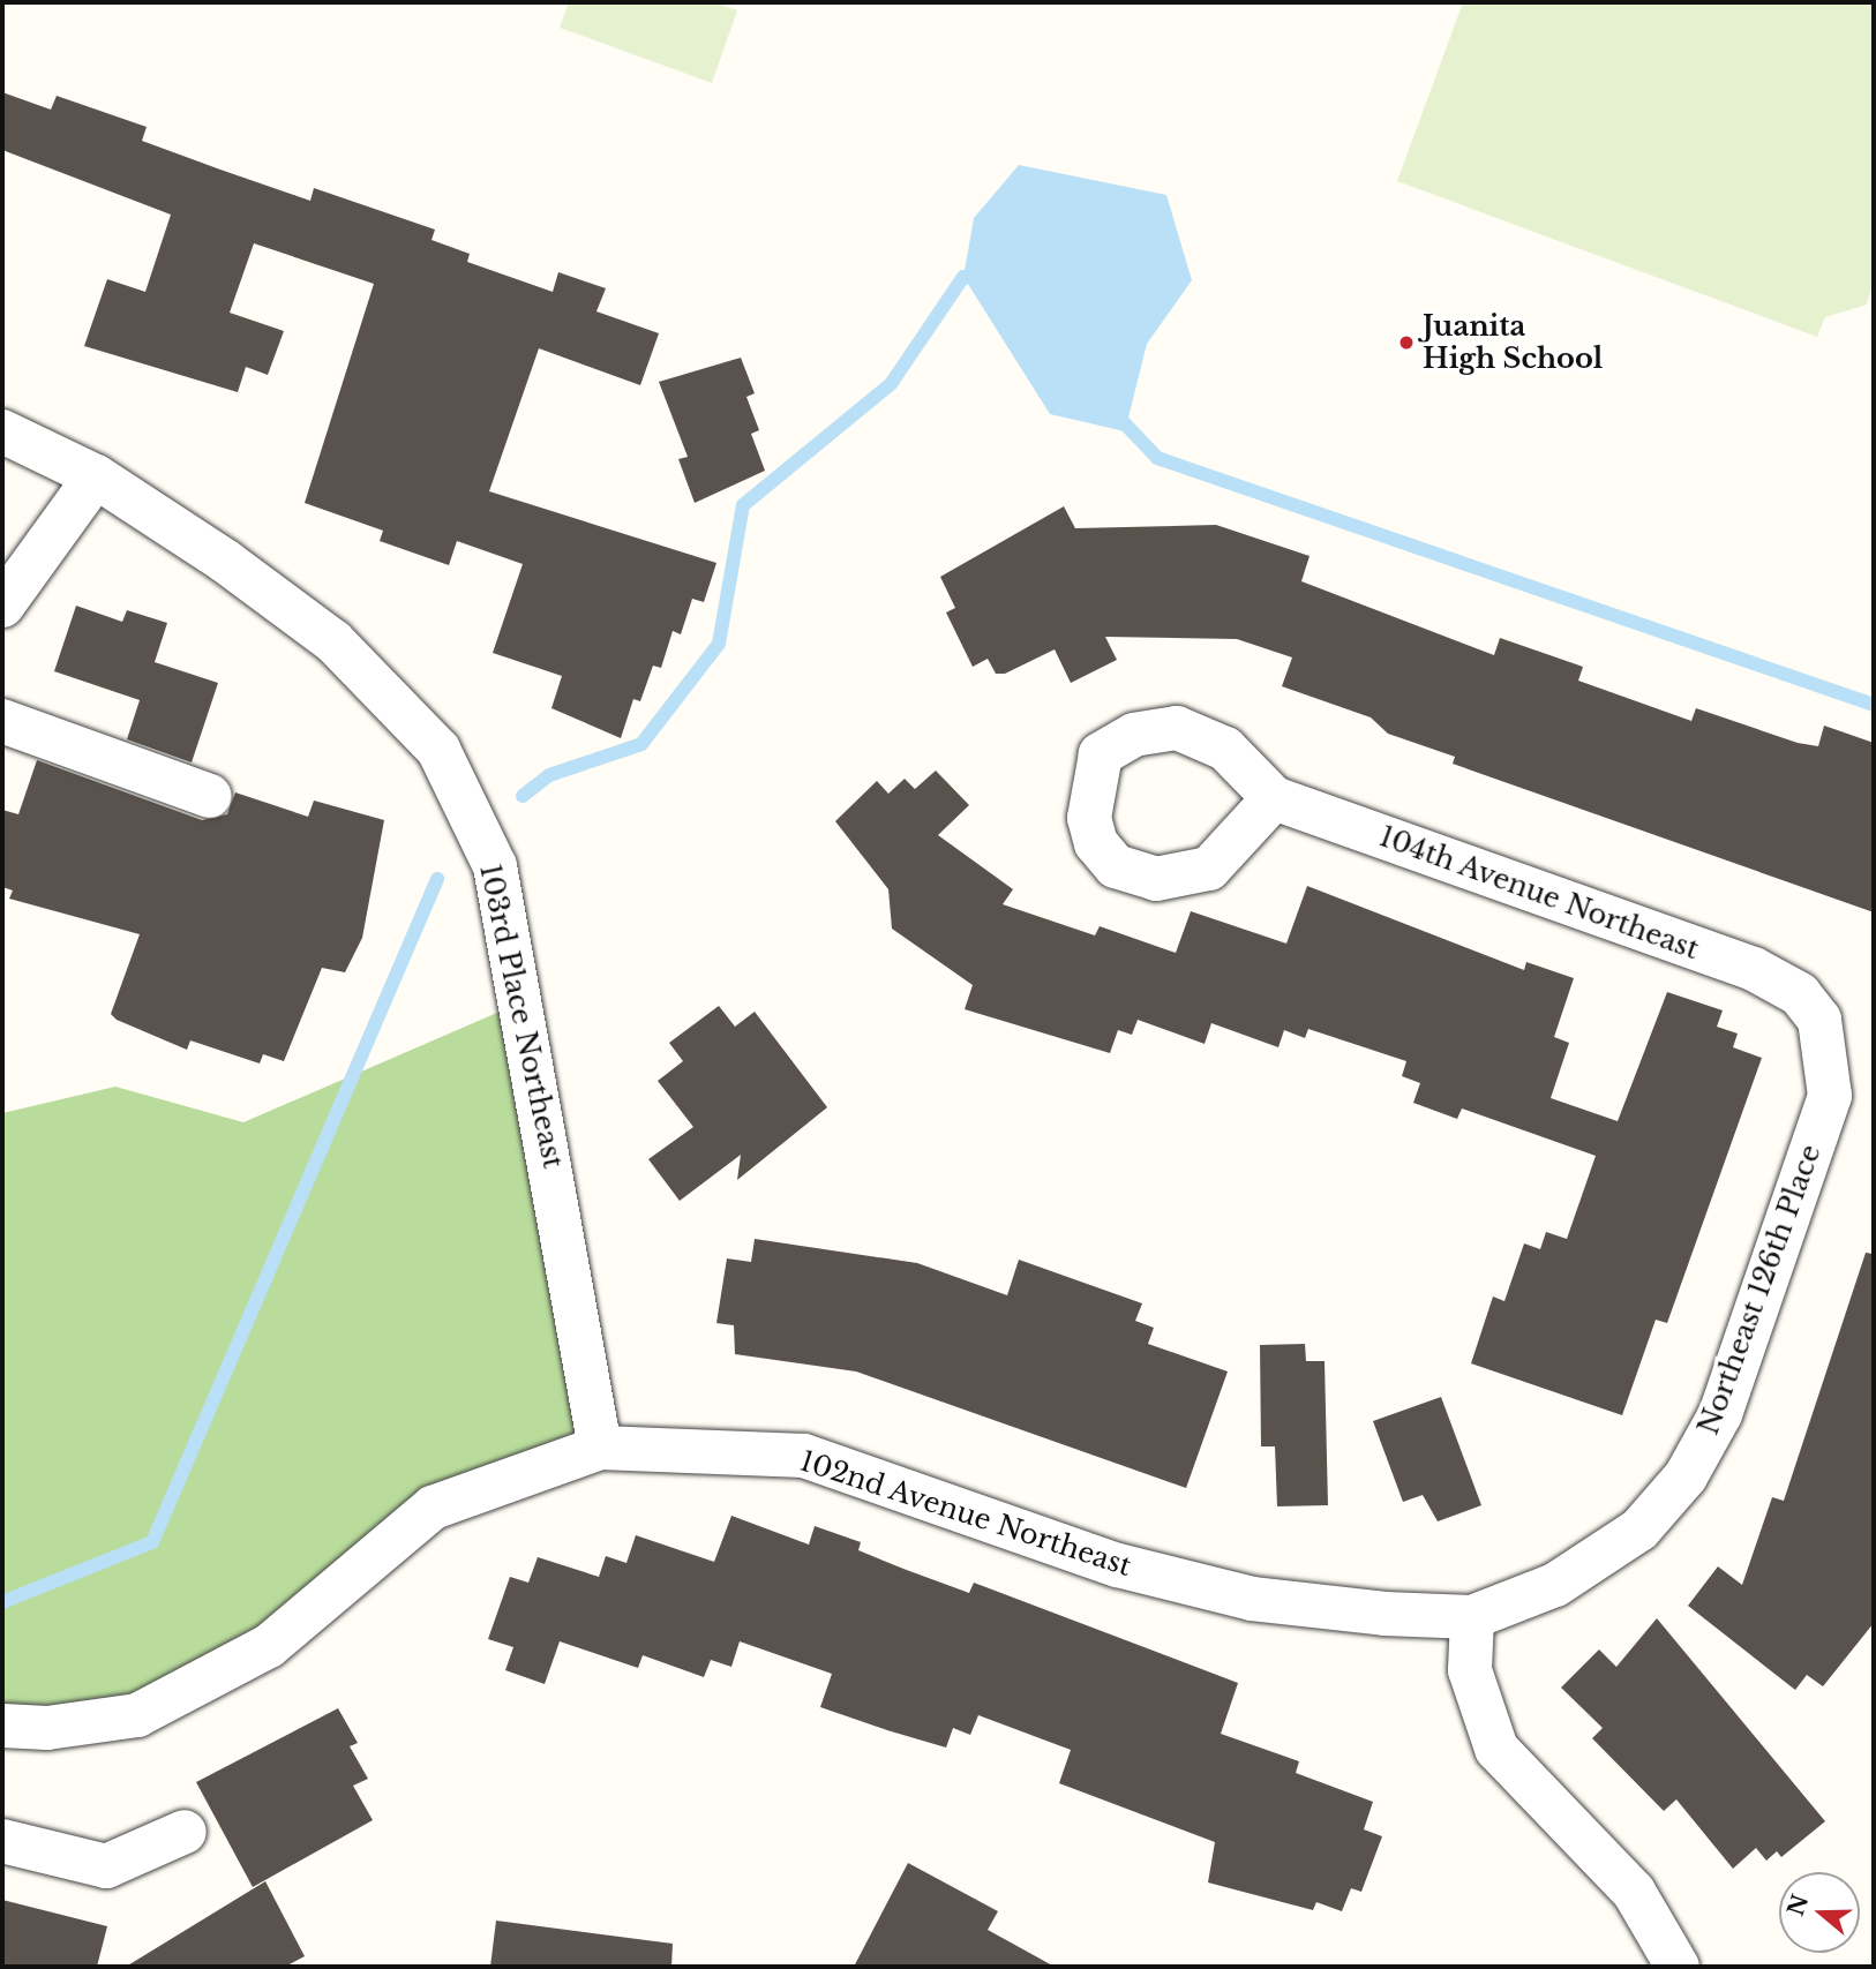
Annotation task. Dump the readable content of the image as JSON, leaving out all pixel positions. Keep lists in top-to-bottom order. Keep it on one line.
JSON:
{"streets":{"street":["104th Avenue Northeast","103rd Place Northeast","Northeast 126th Place","102nd Avenue Northeast"]},"crossings":[["104th Avenue Northeast","Northeast 126th Place"],["103rd Place Northeast","102nd Avenue Northeast"],["Northeast 126th Place","102nd Avenue Northeast"]],"places":["Juanita High School"],"north":"left"}
